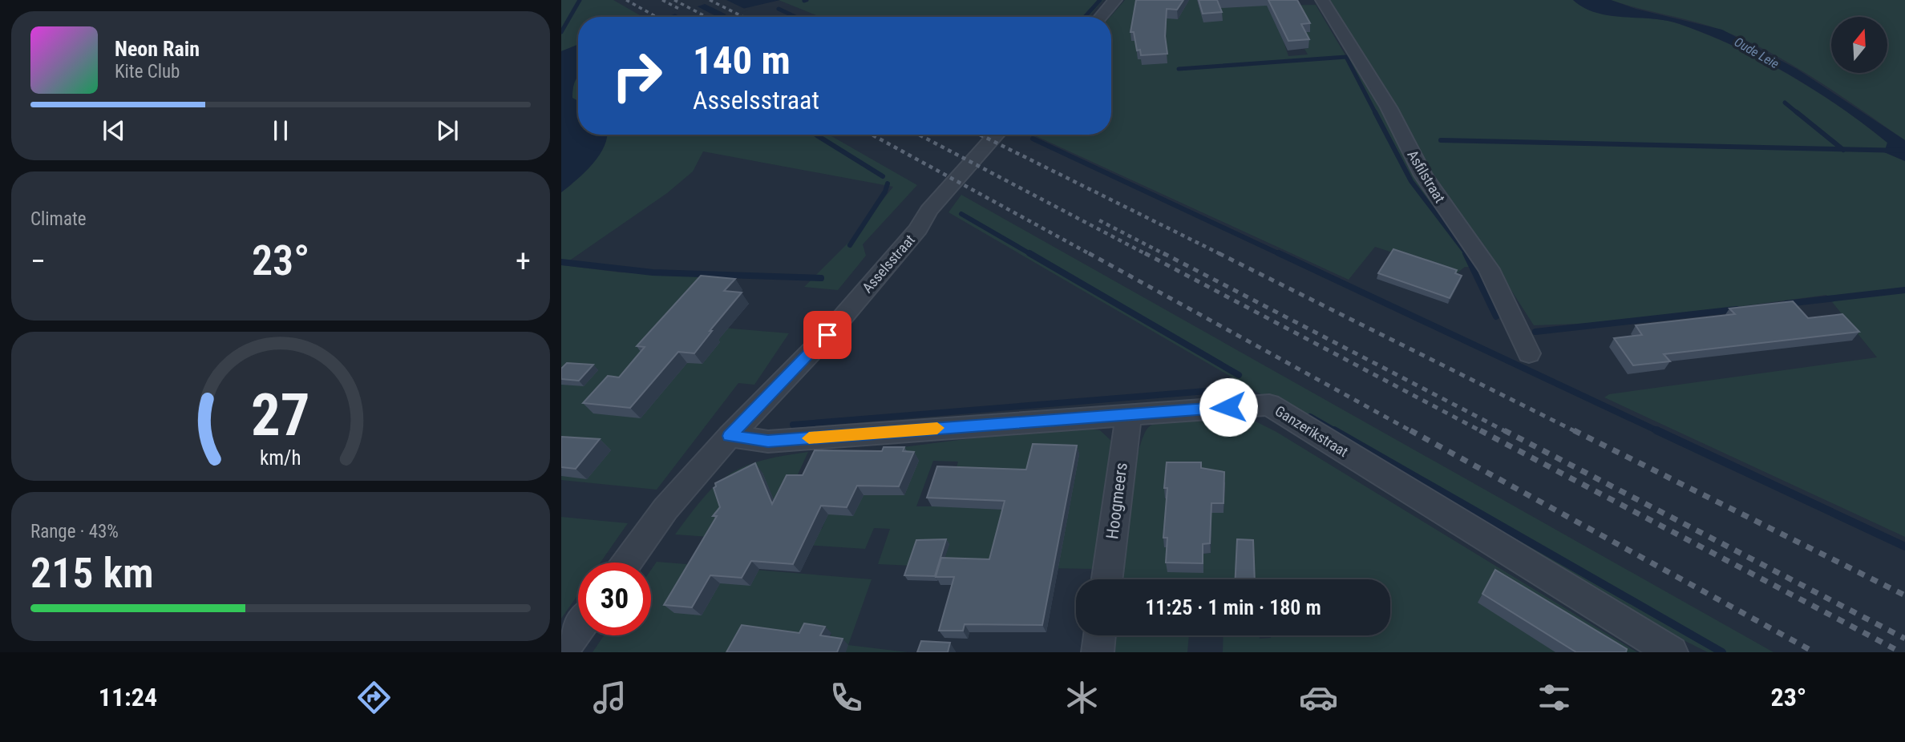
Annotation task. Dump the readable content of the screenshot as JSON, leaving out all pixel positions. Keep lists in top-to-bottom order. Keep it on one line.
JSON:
{"streets":{"street":["Asfilstraat","Asselsstraat","Ganzerikstraat","Hoogmeers"]},"crossings":[["Asselsstraat","Ganzerikstraat"],["Ganzerikstraat","Hoogmeers"]],"water":["Oude Leie"],"north":"top","page":{"turn":["140 m","Asselsstraat"],"song":["Neon Rain","Kite Club"],"tile":["Climate",["Range · 43%","215 km"]],"heat":["−","23°","+"],"limit":"30","trip":"11:25 · 1 min · 180 m","tabs":["11:24","23°"],"gauge":["27","km/h"]}}
